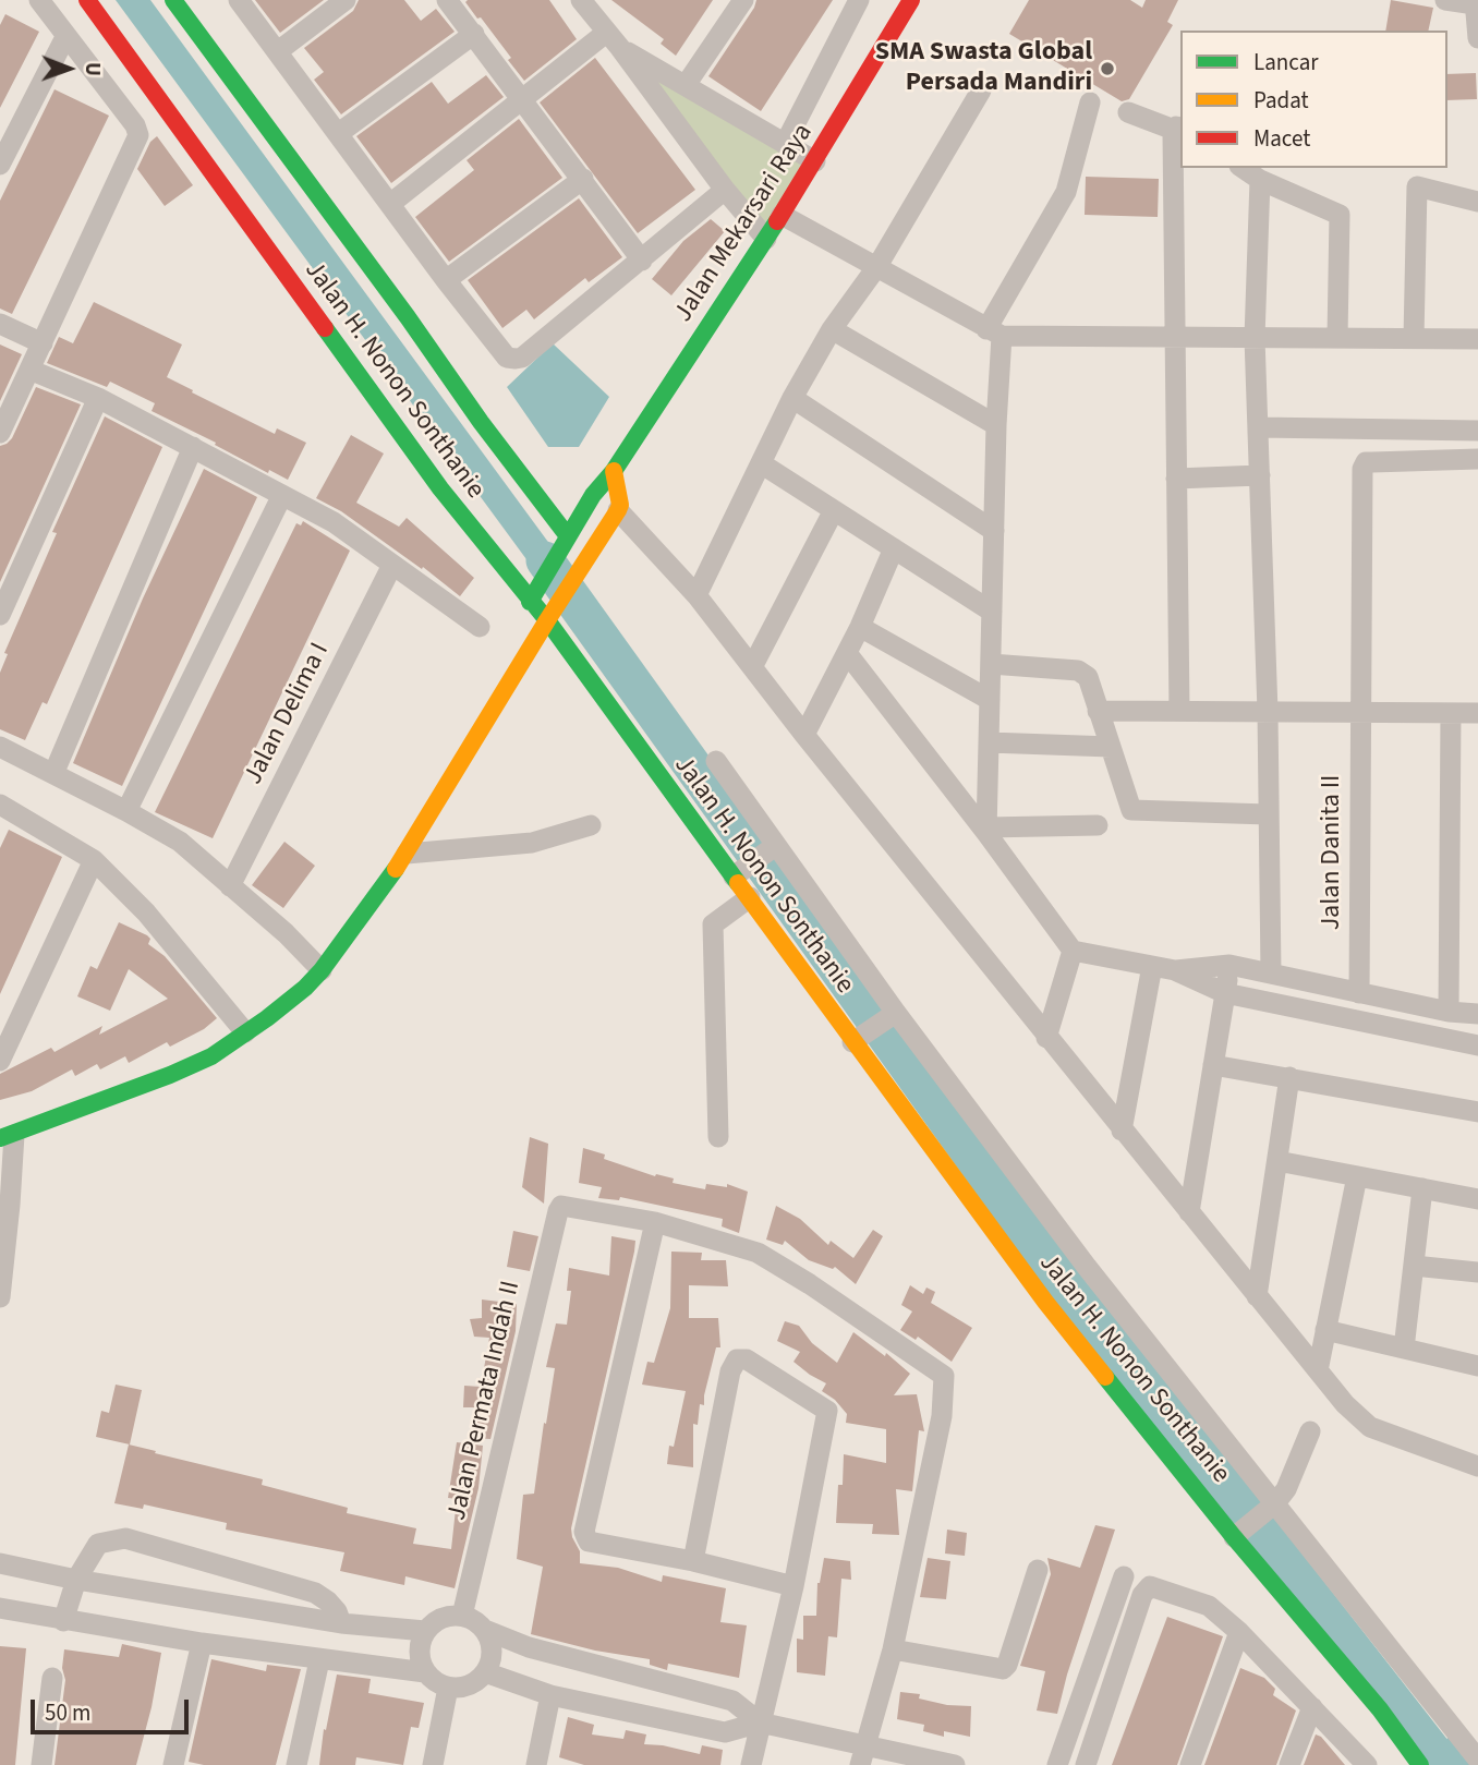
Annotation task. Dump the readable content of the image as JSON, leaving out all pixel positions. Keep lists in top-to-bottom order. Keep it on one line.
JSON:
{"streets":{"street":["Jalan Mekarsari Raya","Jalan H. Nonon Sonthanie","Jalan Delima I","Jalan Danita II","Jalan Permata Indah II"]},"crossings":[["Jalan Mekarsari Raya","Jalan H. Nonon Sonthanie"]],"places":["SMA Swasta Global Persada Mandiri"],"legend":["Lancar","Padat","Macet"],"scale_bar":"50 m","north":"right"}
